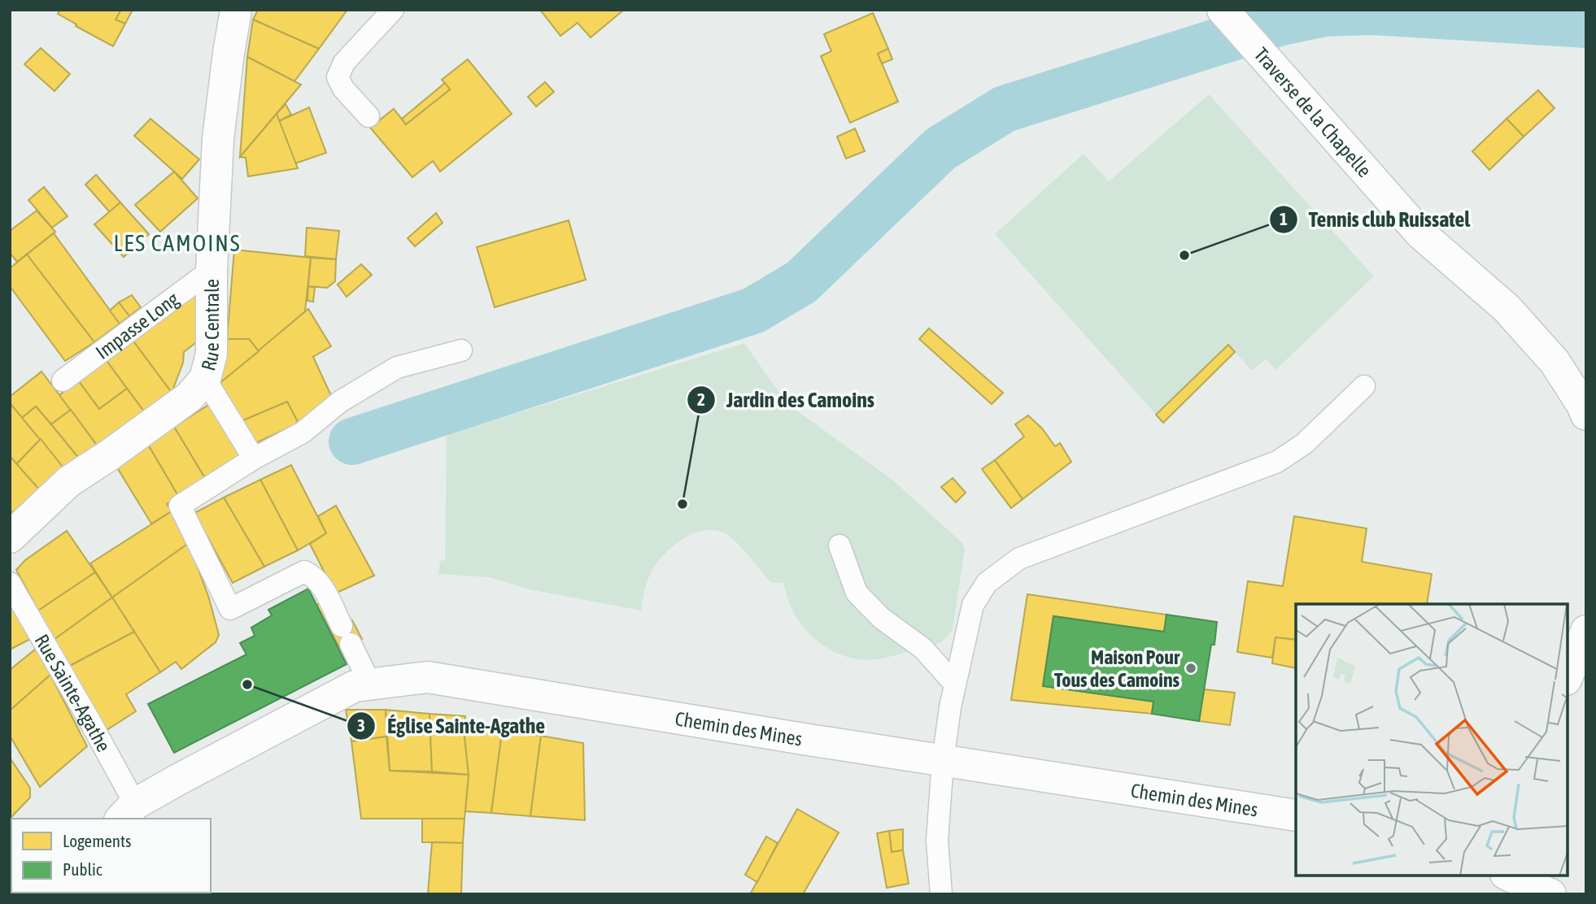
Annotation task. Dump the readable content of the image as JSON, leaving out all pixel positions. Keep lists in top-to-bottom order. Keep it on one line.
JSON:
{"streets":{"street":["Traverse de la Chapelle","Rue Centrale","Chemin des Mines"],"lane":["Impasse Long","Rue Sainte-Agathe"]},"crossings":[["Rue Centrale","Impasse Long"],["Rue Sainte-Agathe","Chemin des Mines"]],"districts":["LES CAMOINS"],"places":["Tennis club Ruissatel","Jardin des Camoins","Maison Pour Tous des Camoins","Église Sainte-Agathe"],"legend":["Logements","Public"]}
